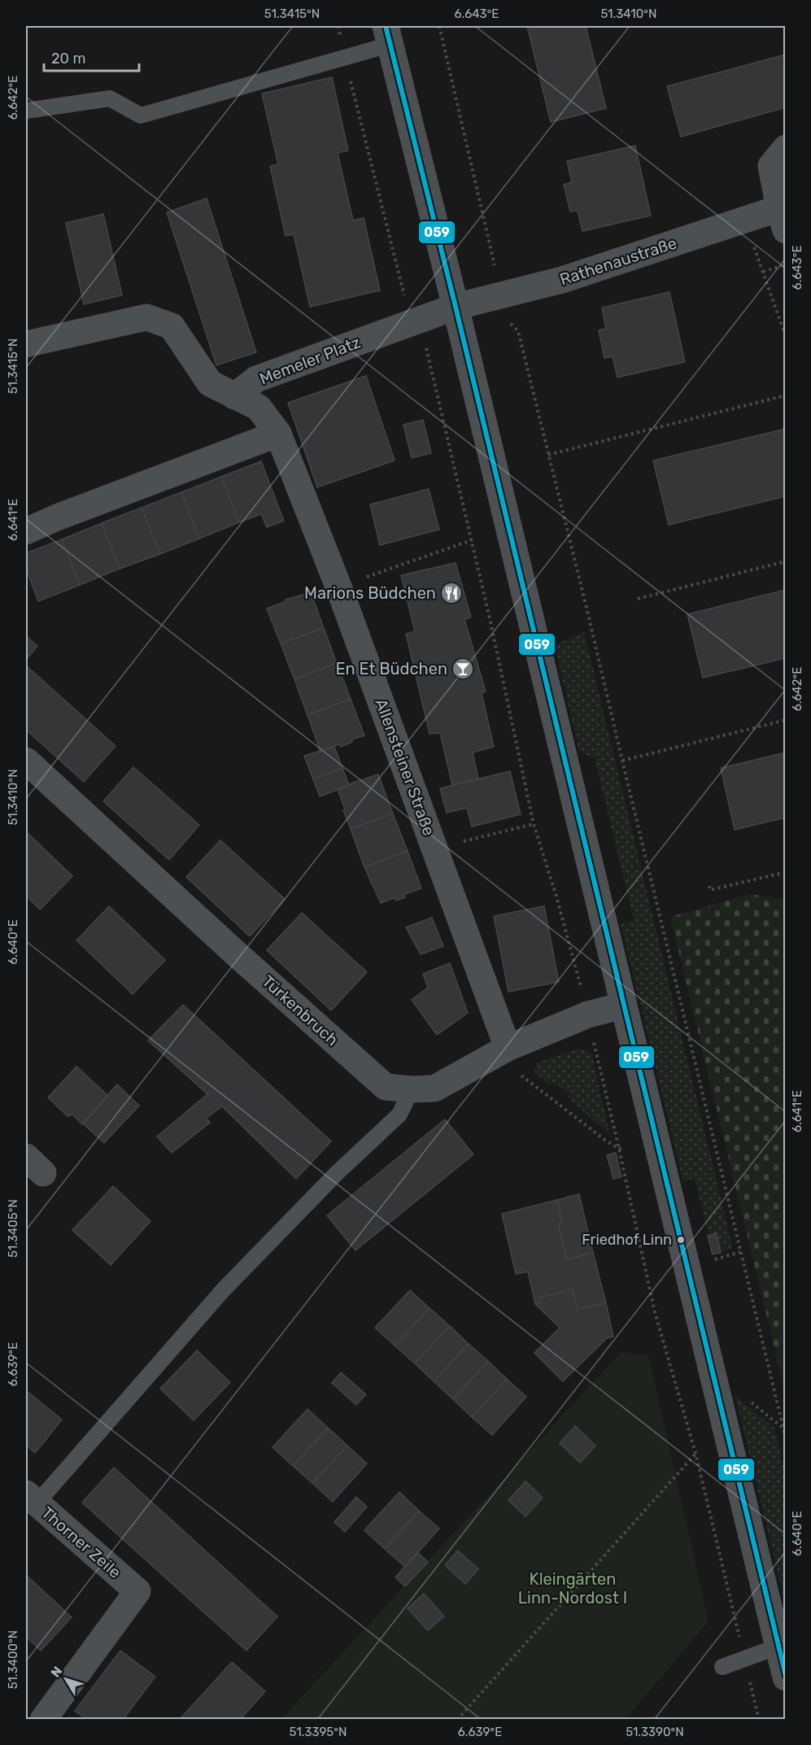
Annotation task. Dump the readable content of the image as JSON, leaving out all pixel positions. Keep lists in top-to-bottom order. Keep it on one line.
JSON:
{"streets":{"street":["Rathenaustraße","Memeler Platz","Allensteiner Straße","Türkenbruch","Thorner Zeile"]},"crossings":[["Rathenaustraße","Memeler Platz"],["Memeler Platz","Allensteiner Straße"],["Allensteiner Straße","Türkenbruch"]],"parks":["Kleingärten Linn-Nordost I"],"places":{"restaurant":["Marions Büdchen"],"bar":["En Et Büdchen"],"other":["Friedhof Linn"]},"lines":["transit line 059"],"scale_bar":"20 m","north":"top left","coordinates":["51.3415°N","6.643°E","51.3410°N","6.642°E","6.641°E","6.640°E","51.3405°N","6.639°E","51.3400°N","51.3395°N","51.3390°N"]}
